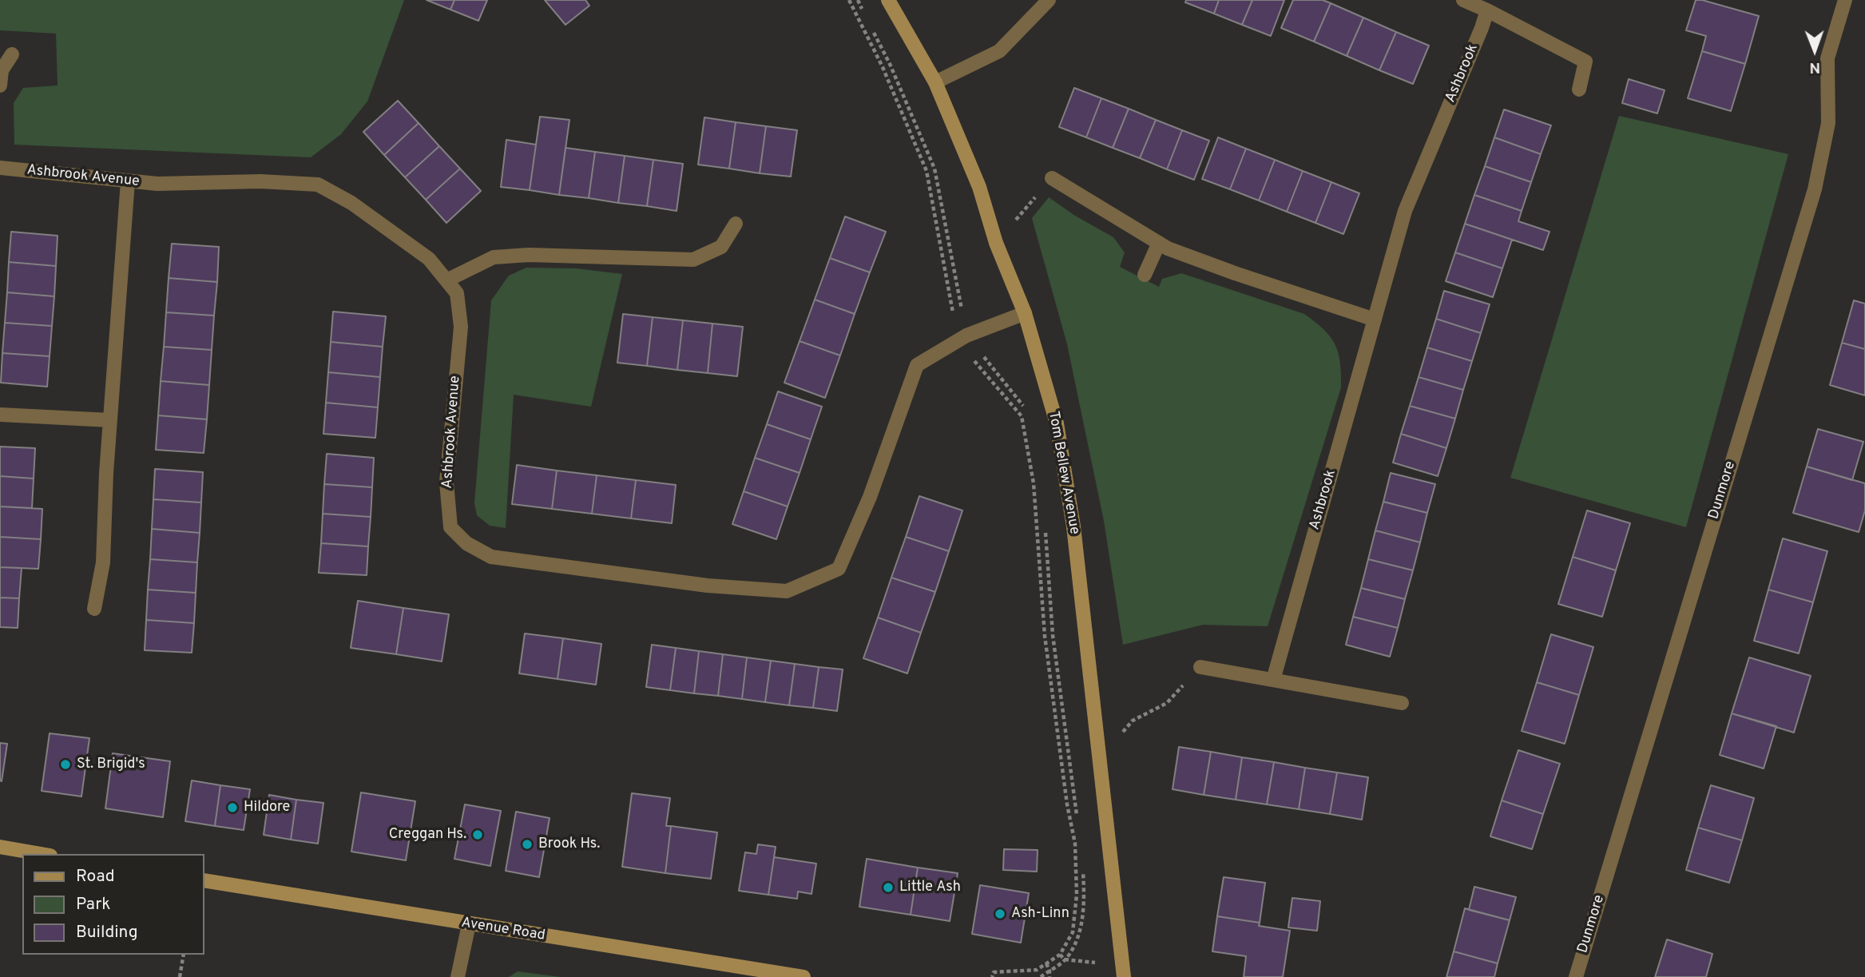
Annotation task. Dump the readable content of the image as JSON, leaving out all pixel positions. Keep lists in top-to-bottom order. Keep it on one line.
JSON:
{"streets":{"street":["Ashbrook","Ashbrook Avenue","Tom Bellew Avenue","Dunmore","Avenue Road"]},"crossings":[["Ashbrook Avenue","Tom Bellew Avenue"]],"places":["St. Brigid's","Hildore","Creggan Hs.","Brook Hs.","Little Ash","Ash-Linn"],"legend":["Road","Park","Building"],"north":"bottom"}
